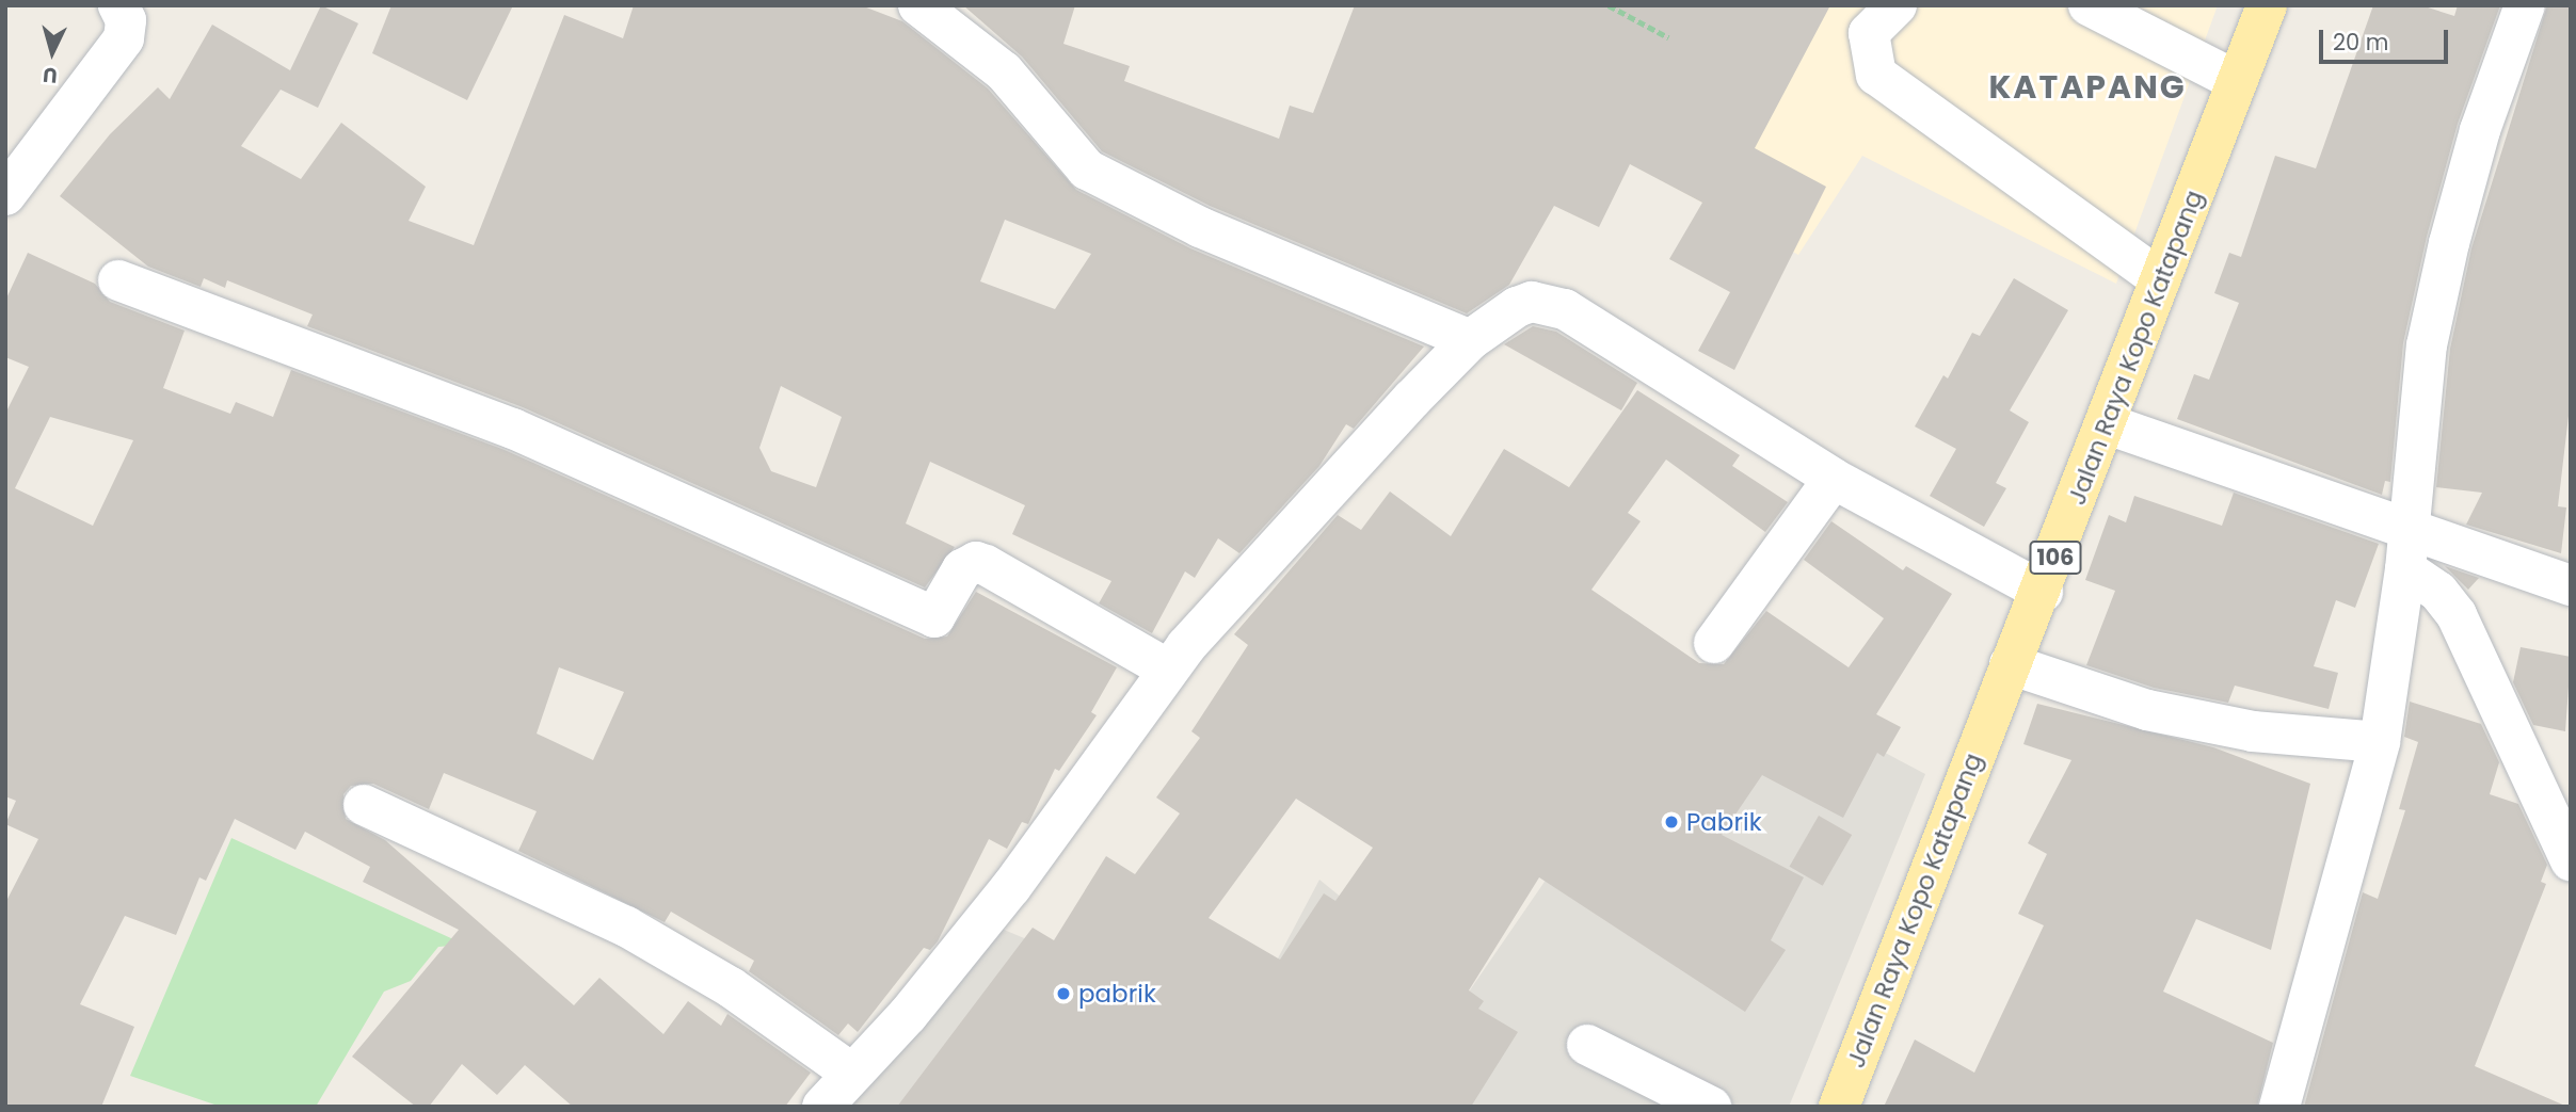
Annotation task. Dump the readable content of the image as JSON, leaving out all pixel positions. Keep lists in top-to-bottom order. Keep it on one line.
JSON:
{"streets":{"main road":["Jalan Raya Kopo Katapang","106"]},"districts":["KATAPANG"],"places":["Pabrik","pabrik"],"scale_bar":"20 m","north":"bottom"}
